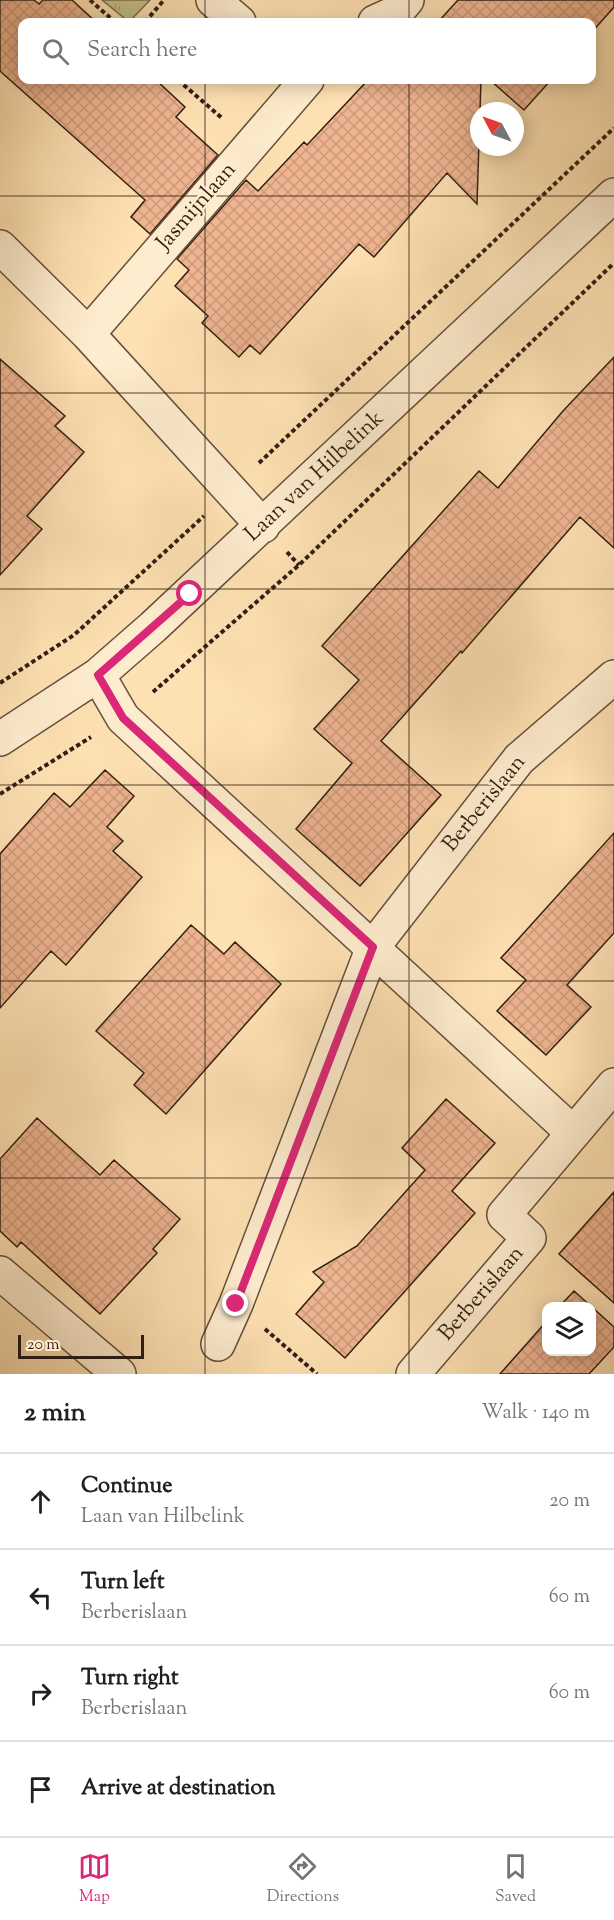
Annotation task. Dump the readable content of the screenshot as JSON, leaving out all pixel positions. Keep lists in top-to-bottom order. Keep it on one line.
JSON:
{"streets":{"street":["Jasmijnlaan","Laan van Hilbelink","Berberislaan"]},"scale_bar":"20 m","north":"top left","page":{"search":"Search here","scale":"20 m","heading":["2 min","Walk · 140 m"],"list":[["Continue","Laan van Hilbelink","20 m"],["Turn left","Berberislaan","60 m"],["Turn right","Berberislaan","60 m"],"Arrive at destination"],"nav":["Map","Directions","Saved"]}}
